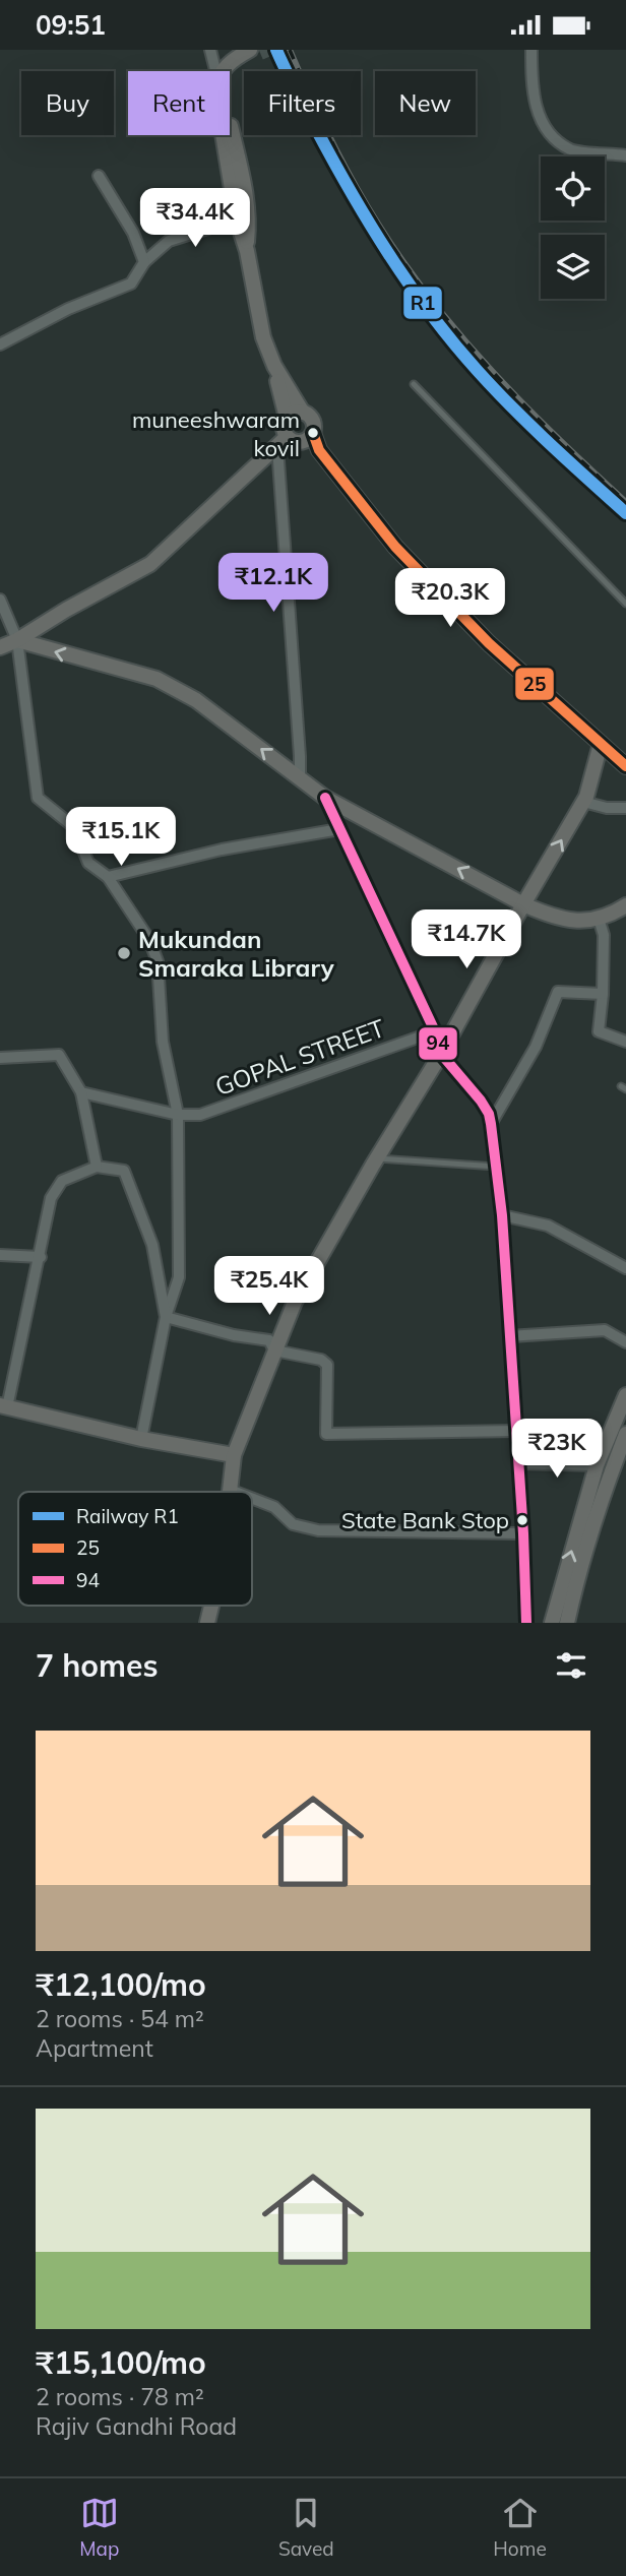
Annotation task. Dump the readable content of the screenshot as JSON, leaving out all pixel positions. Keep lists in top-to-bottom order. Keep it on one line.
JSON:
{"streets":{"street":["GOPAL STREET"]},"places":["muneeshwaram kovil","Mukundan Smaraka Library","State Bank Stop"],"lines":["rail line R1","transit line 25","transit line 94"],"legend":["Railway R1","25","94"],"page":{"status":"09:51","chip":["Buy","Rent","Filters","New"],"price":["₹34.4K","₹12.1K","₹20.3K","₹15.1K","₹14.7K","₹25.4K","₹23K"],"heading":"7 homes","list":[{"name":"₹12,100/mo","note":"2 rooms · 54 m² · Apartment"},{"name":"₹15,100/mo","note":"2 rooms · 78 m² · Rajiv Gandhi Road"}],"tabs":["Map","Saved","Home"]}}
